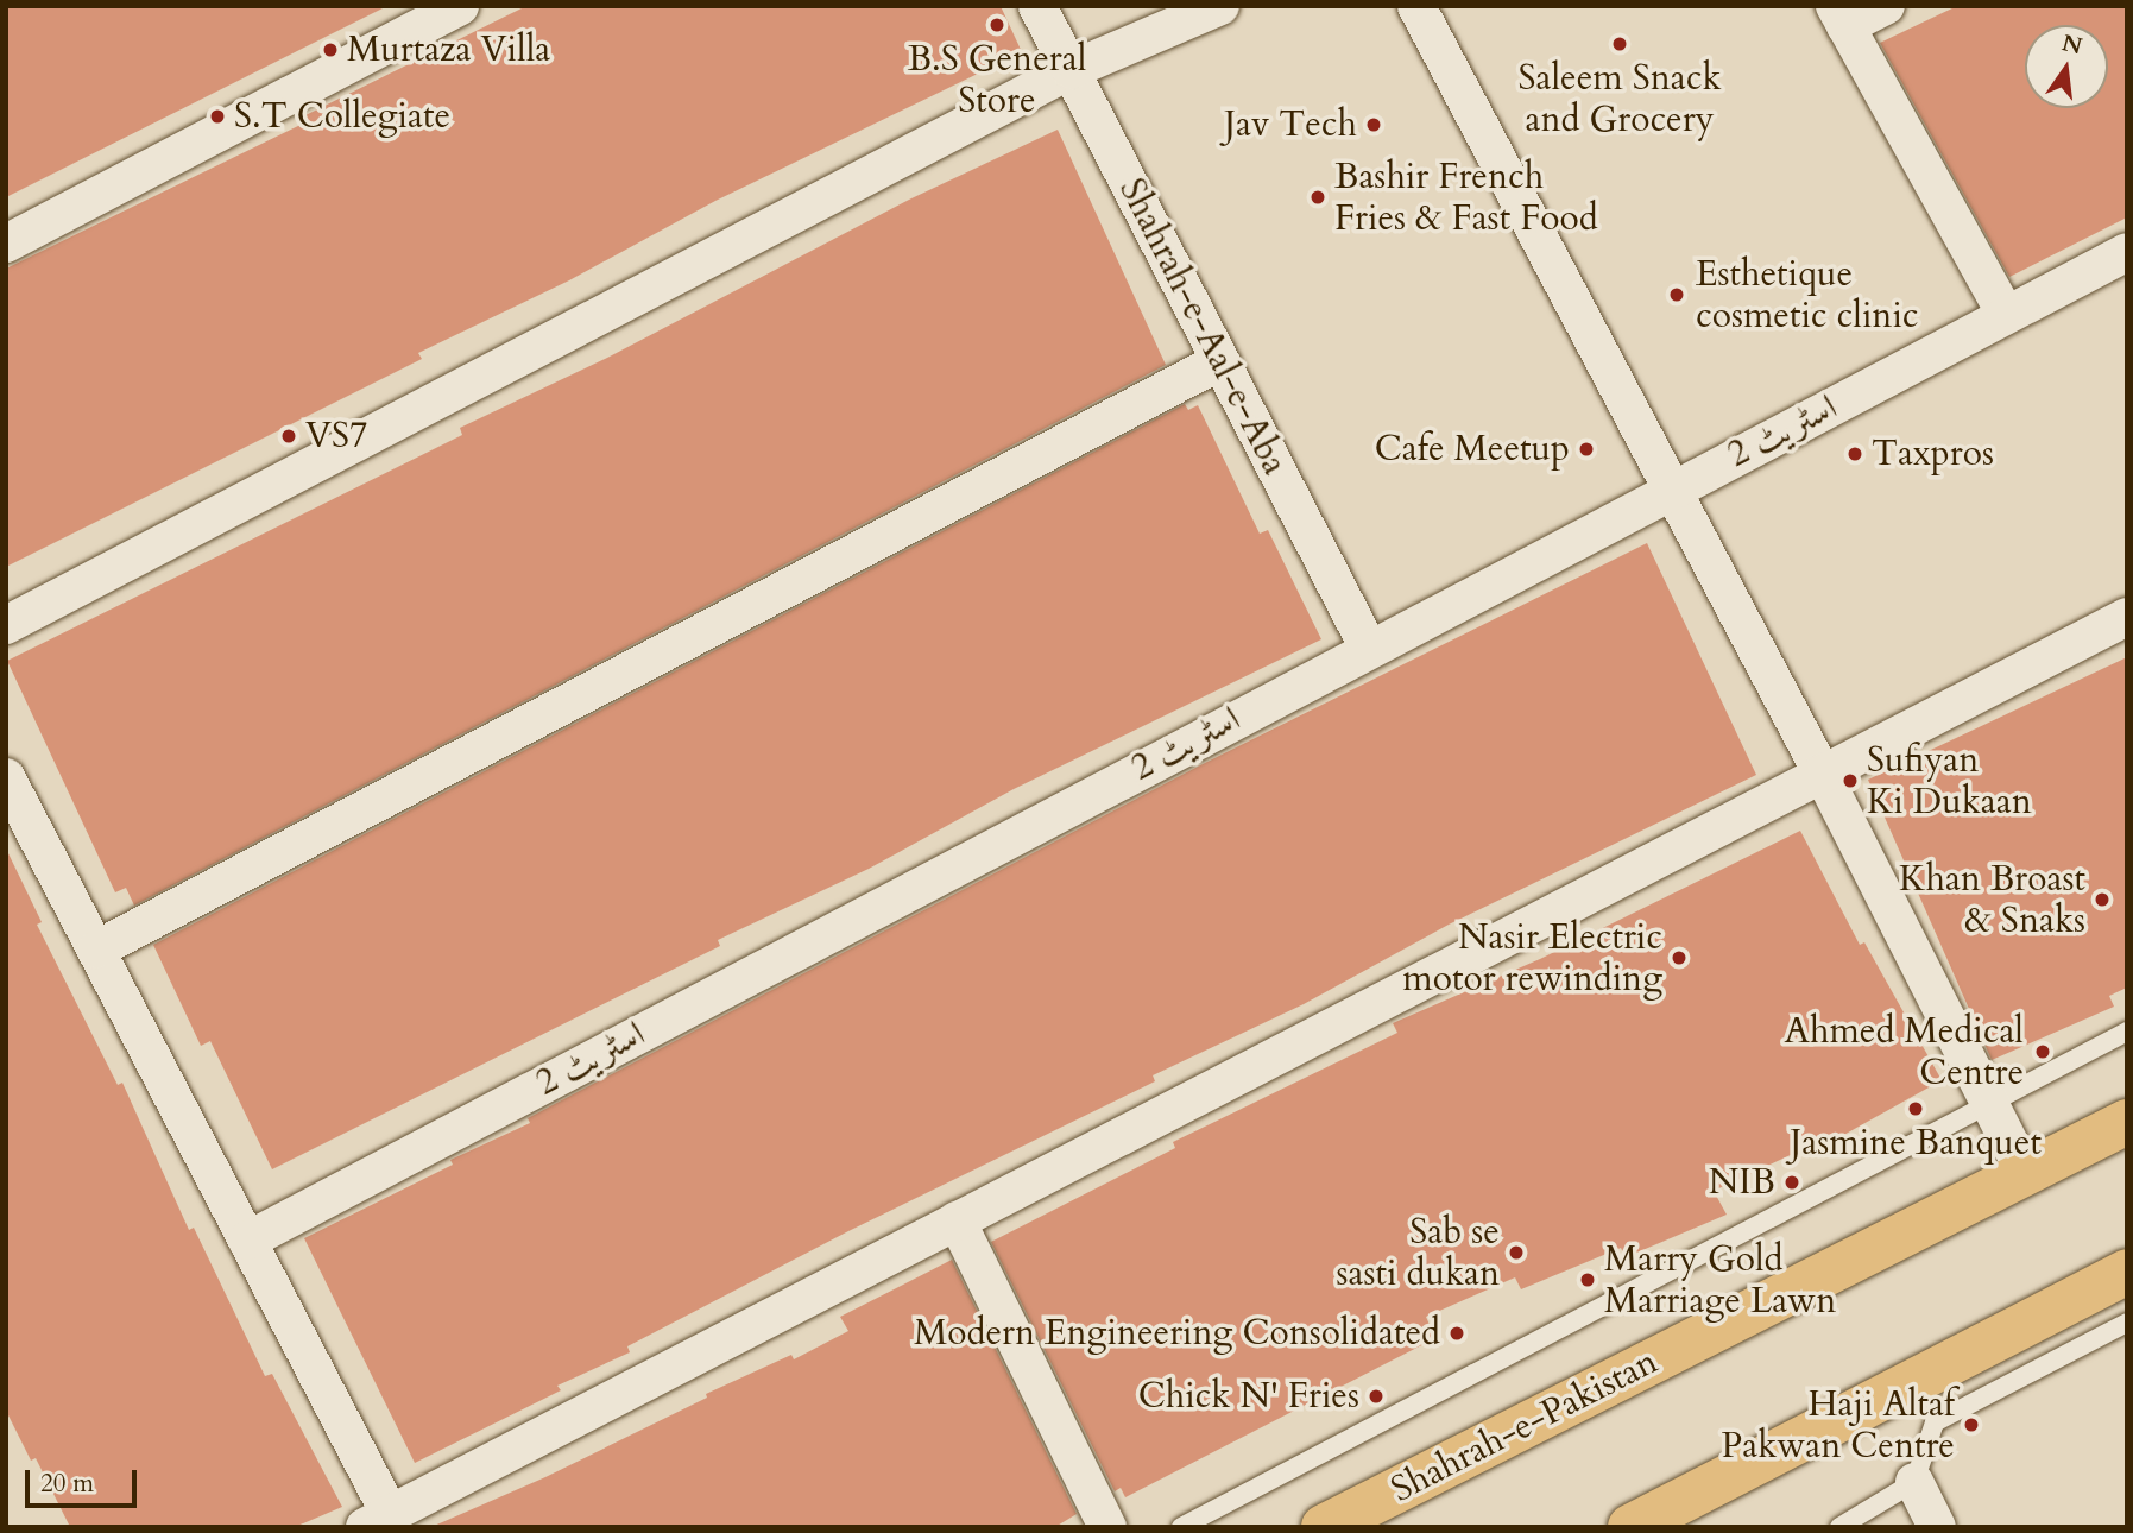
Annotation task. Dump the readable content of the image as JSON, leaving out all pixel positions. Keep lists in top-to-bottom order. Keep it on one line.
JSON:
{"streets":{"highway":["Shahrah-e-Pakistan"],"street":["Shahrah-e-Aal-e-Aba","اسٹریٹ 2"]},"crossings":[["Shahrah-e-Aal-e-Aba","اسٹریٹ 2"]],"places":["B.S General Store","Saleem Snack and Grocery","Murtaza Villa","S.T Collegiate","Jav Tech","Bashir French Fries & Fast Food","Esthetique cosmetic clinic","VS7","Cafe Meetup","Taxpros","Sufiyan Ki Dukaan","Khan Broast & Snaks","Nasir Electric motor rewinding","Ahmed Medical Centre","Jasmine Banquet","NIB","Sab se sasti dukan","Marry Gold Marriage Lawn","Modern Engineering Consolidated","Chick N' Fries","Haji Altaf Pakwan Centre"],"scale_bar":"20 m","north":"top"}
